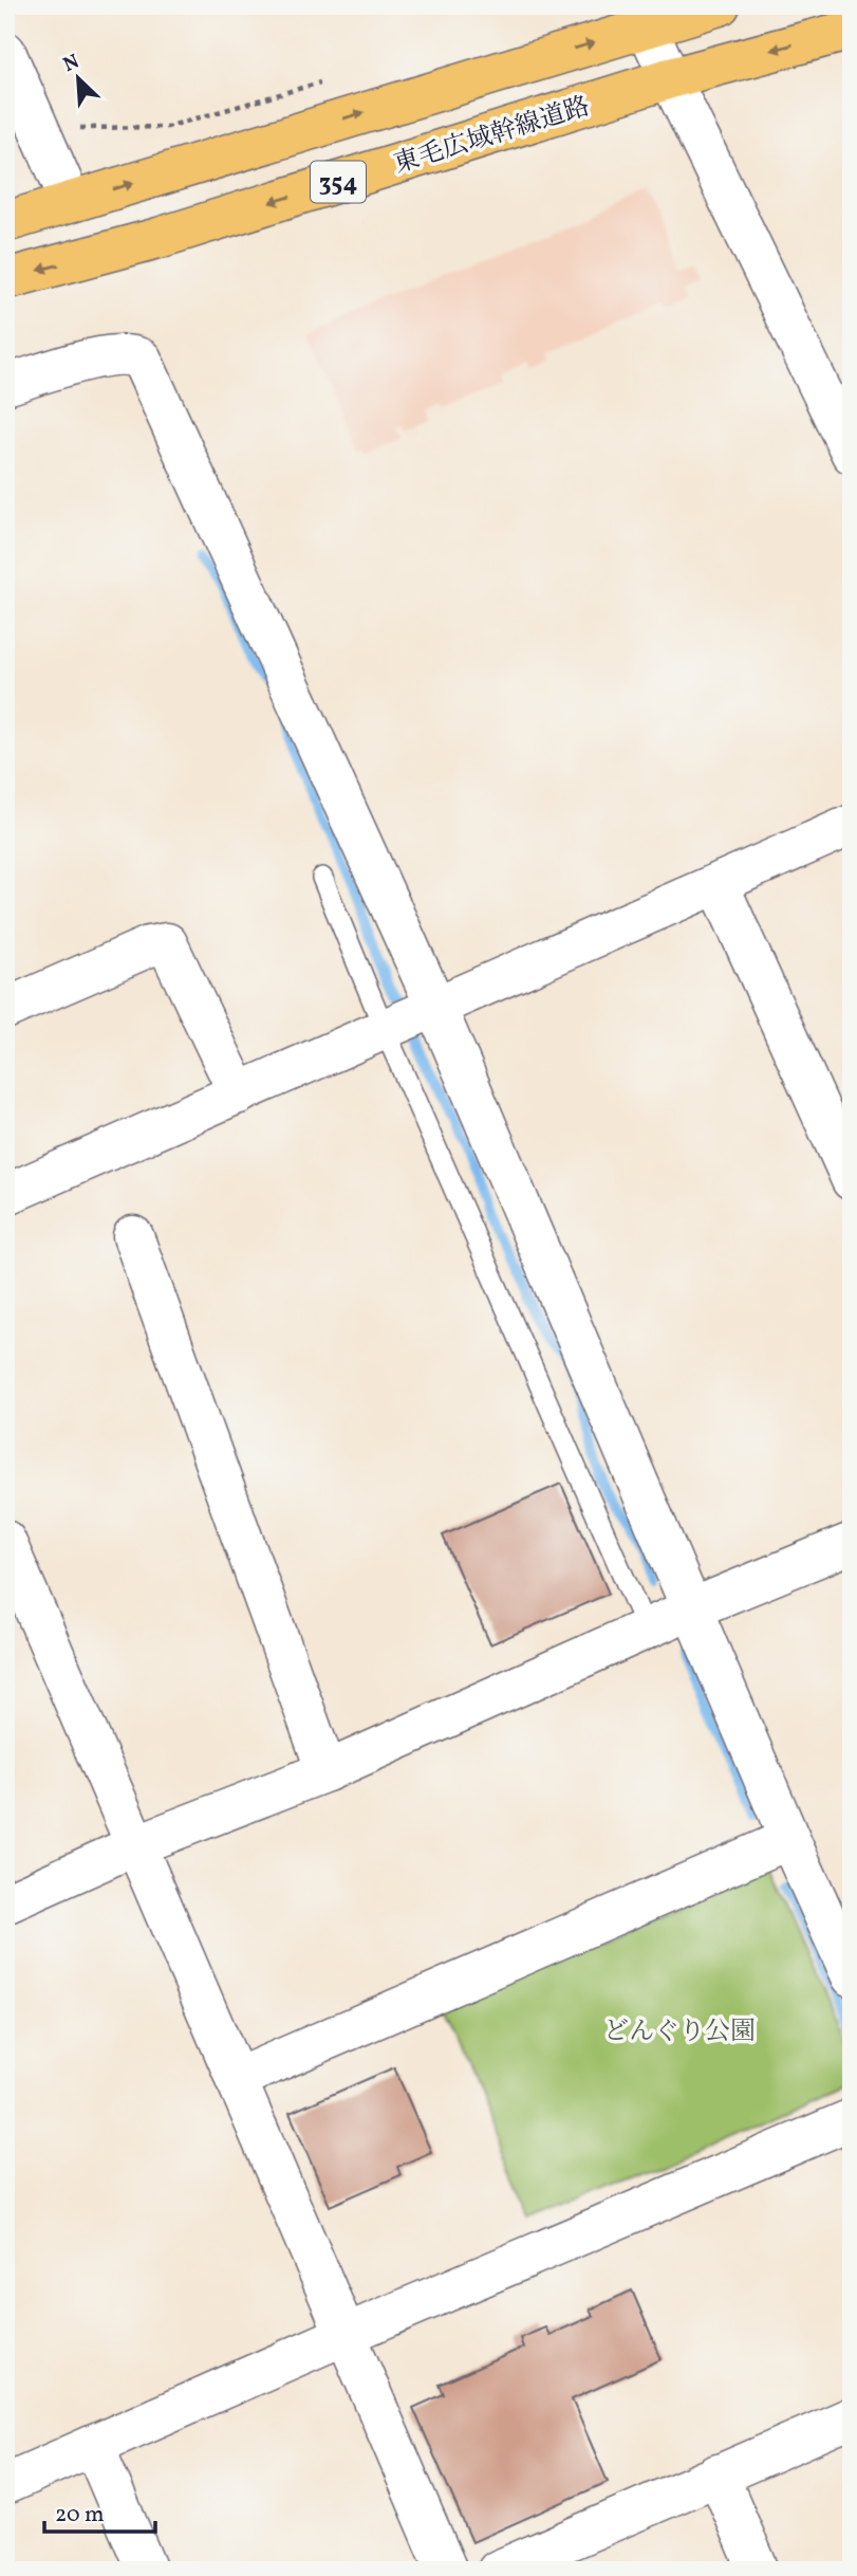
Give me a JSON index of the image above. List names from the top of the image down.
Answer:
{
  "streets": {
    "highway": ["東毛広域幹線道路", "354"]
  },
  "parks": ["どんぐり公園"],
  "scale_bar": "20 m",
  "north": "top left"
}
